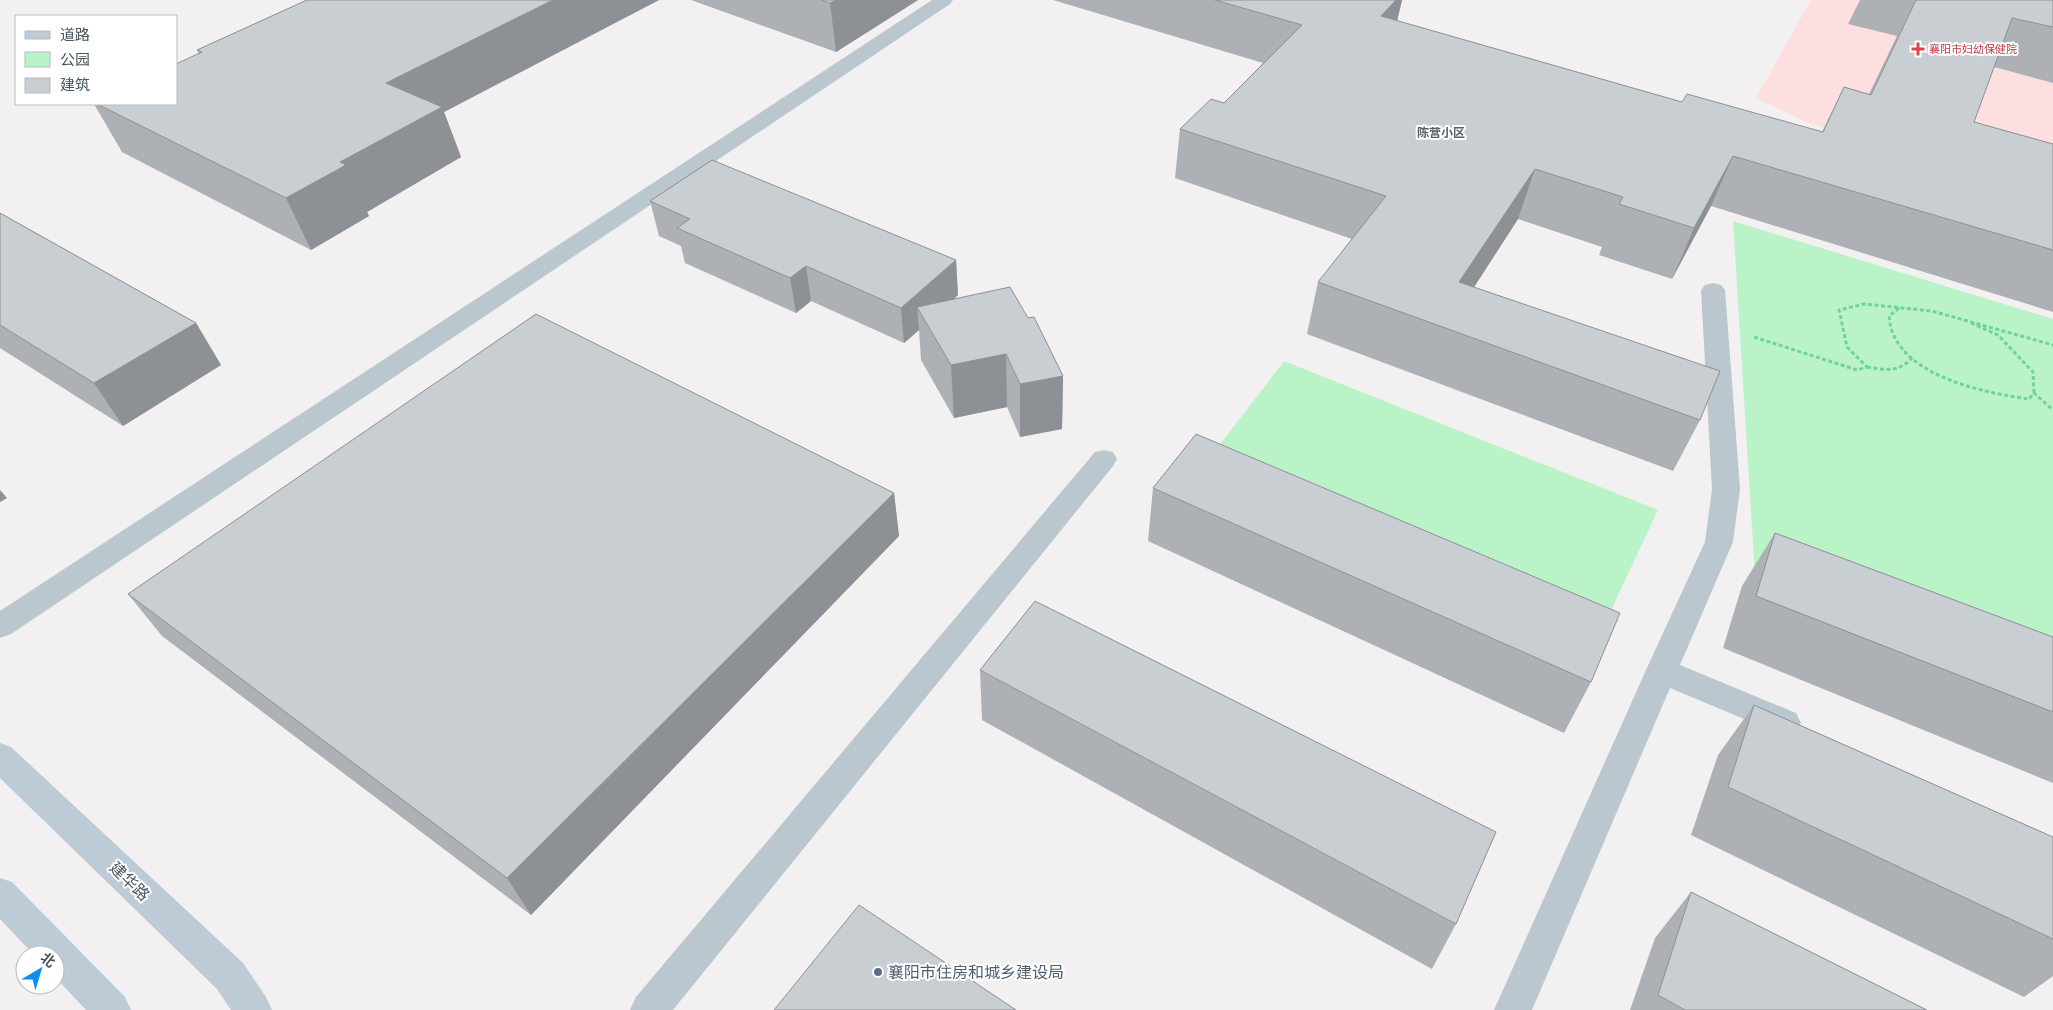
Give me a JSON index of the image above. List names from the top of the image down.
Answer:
{
  "streets": {
    "main road": ["建华路"]
  },
  "districts": ["陈营小区"],
  "places": {
    "health": ["襄阳市妇幼保健院"],
    "other": ["襄阳市住房和城乡建设局"]
  },
  "legend": ["道路", "公园", "建筑"],
  "north": "top right"
}
